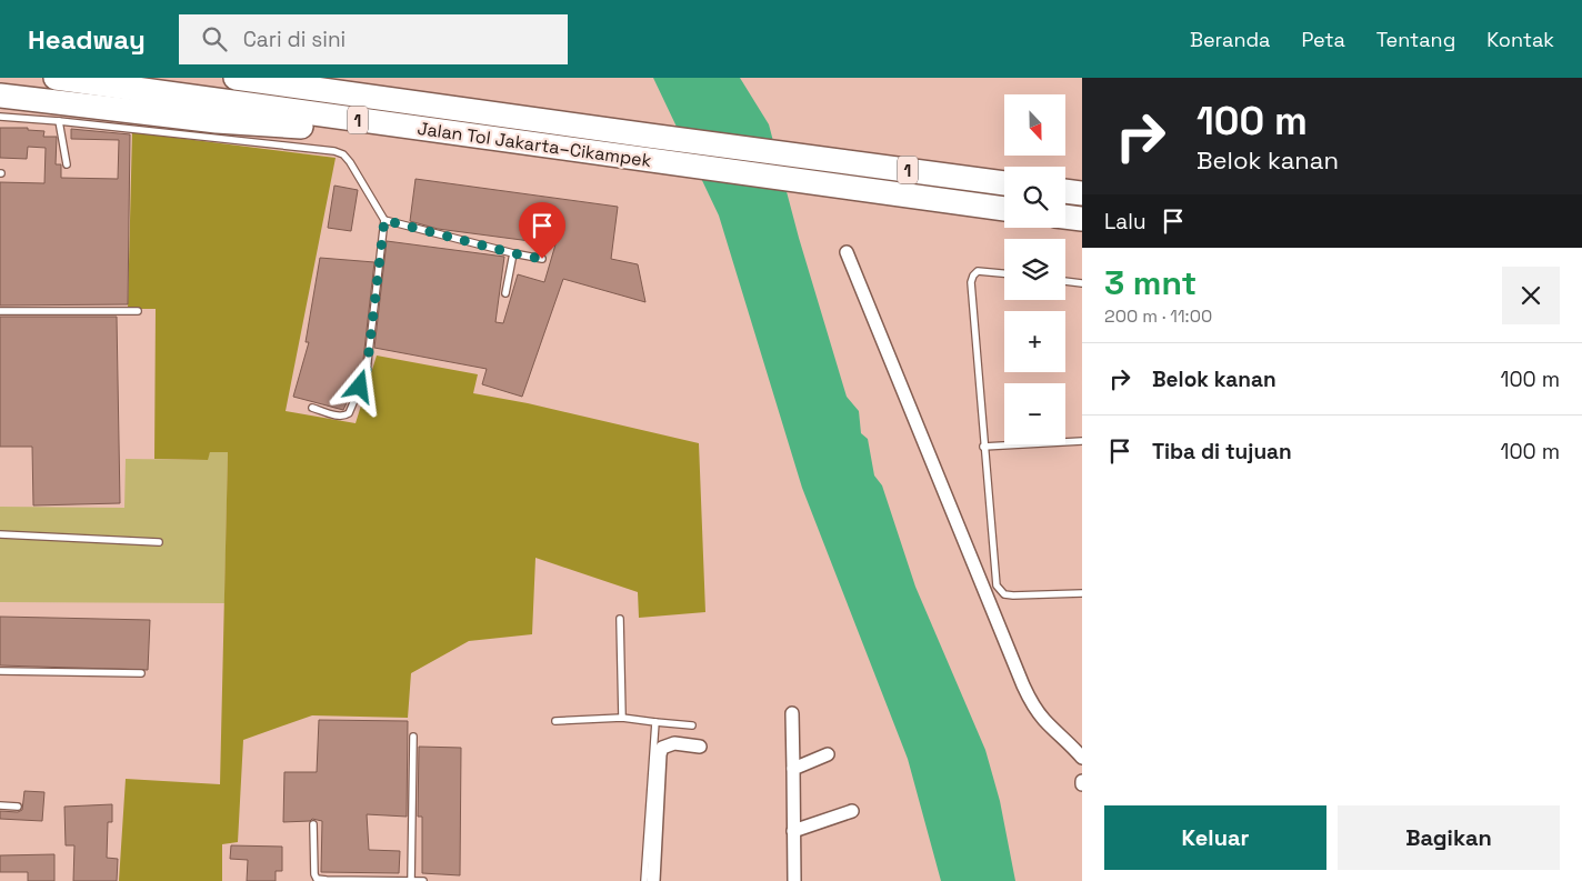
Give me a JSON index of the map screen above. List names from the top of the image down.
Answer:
{
  "streets": {
    "highway": ["1", "Jalan Tol Jakarta–Cikampek"]
  },
  "north": "bottom",
  "page": {
    "header": "Headway",
    "search": "Cari di sini",
    "nav": [
      "Beranda",
      "Peta",
      "Tentang",
      "Kontak"
    ],
    "turn": ["100 m", "Belok kanan"],
    "map_buttons": ["+", "−"],
    "then": "Lalu",
    "heading": ["3 mnt", "200 m · 11:00"],
    "list": [
      {
        "name": "Belok kanan",
        "value": "100 m"
      },
      {
        "name": "Tiba di tujuan",
        "value": "100 m"
      }
    ],
    "buttons": ["Keluar", "Bagikan"]
  }
}
